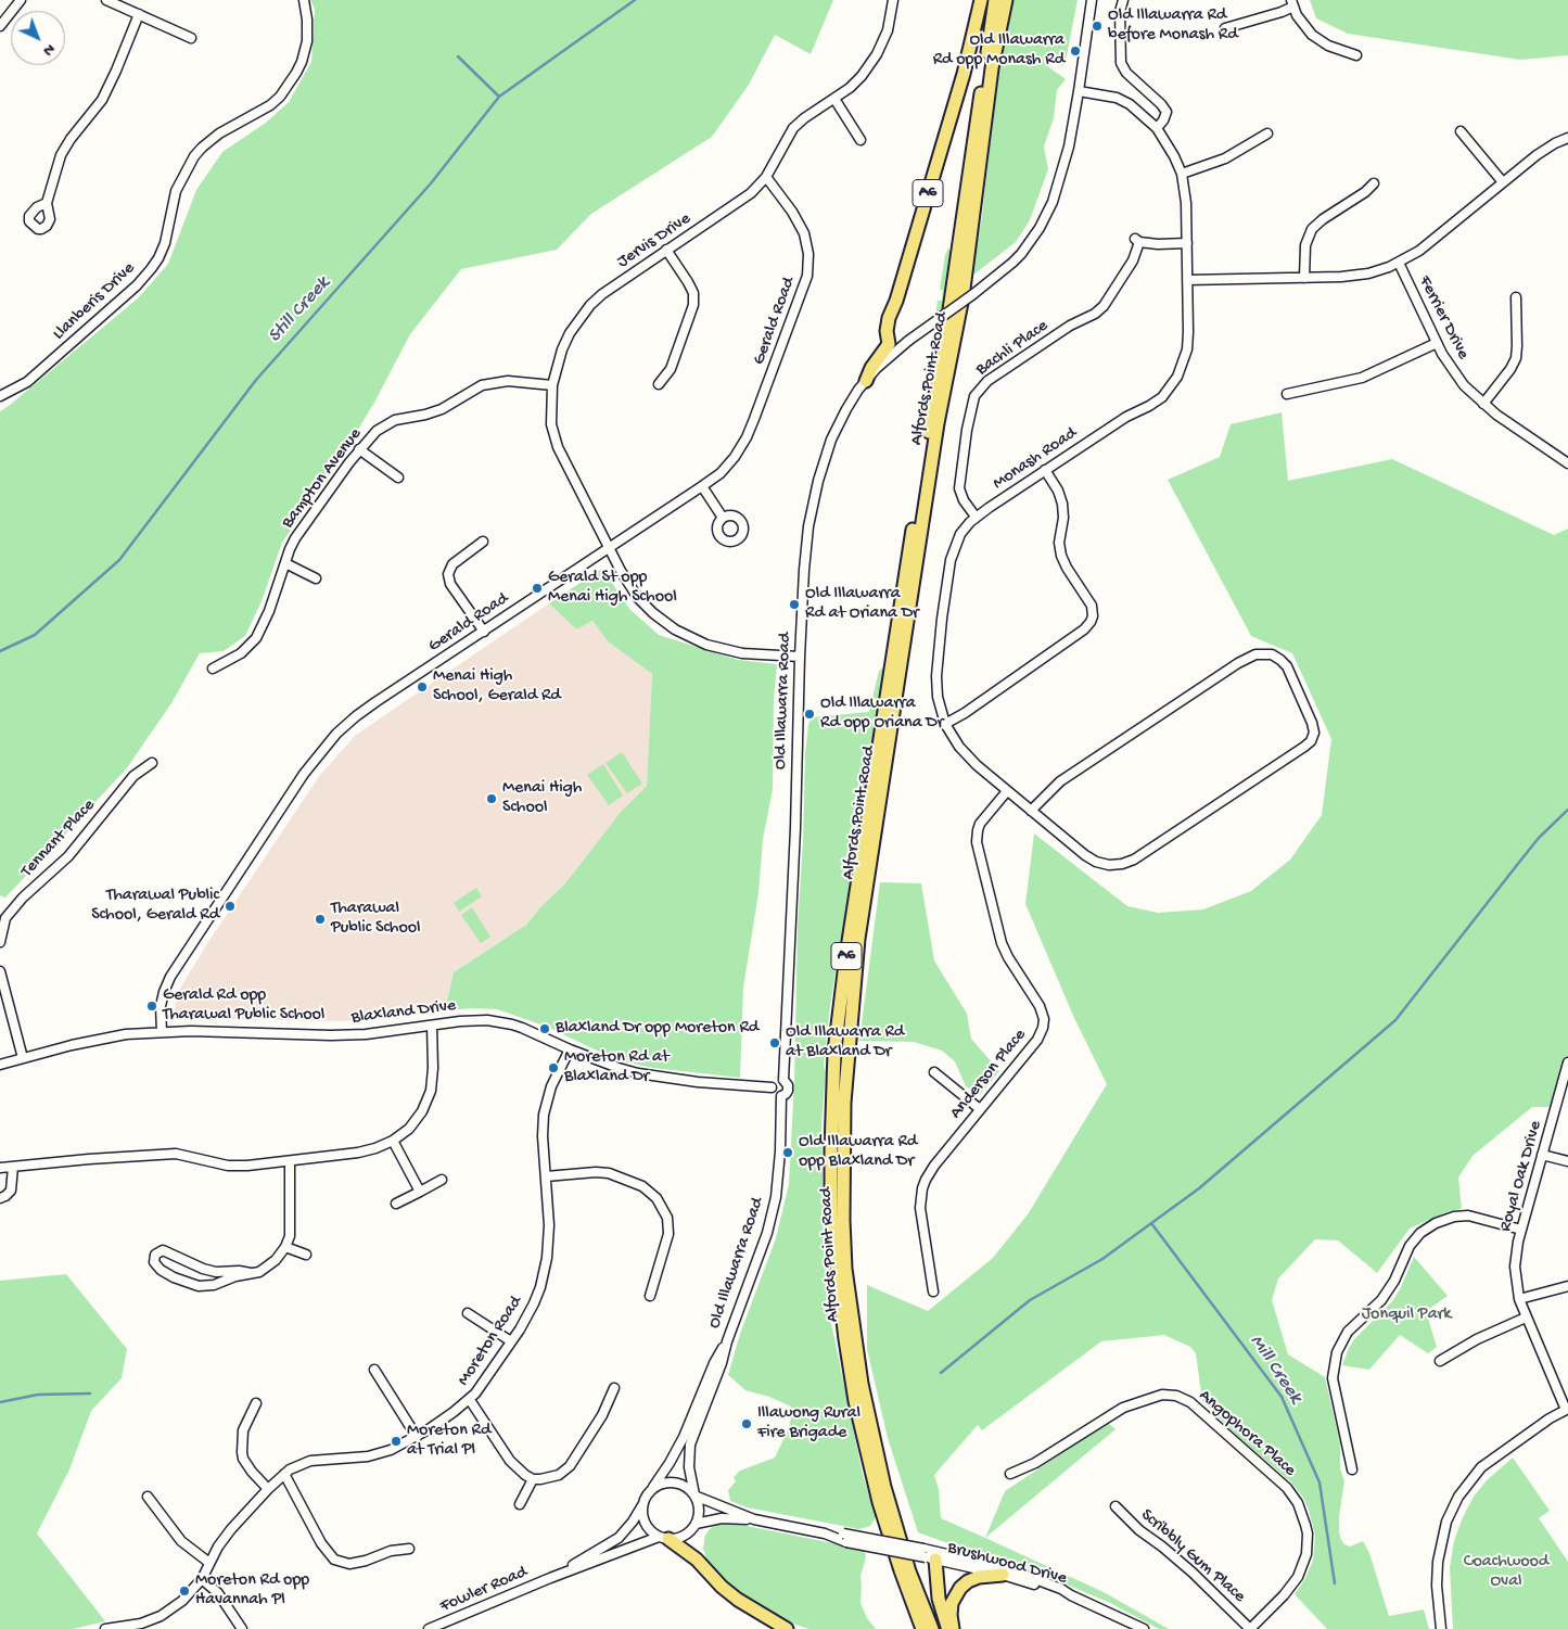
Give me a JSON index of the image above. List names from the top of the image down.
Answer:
{
  "streets": {
    "highway": ["A6", "Alfords Point Road"],
    "street": [
      "Jervis Drive",
      "Llanberis Drive",
      "Ferrier Drive",
      "Gerald Road",
      "Bachli Place",
      "Monash Road",
      "Bampton Avenue",
      "Old Illawarra Road",
      "Tennant Place",
      "Blaxland Drive",
      "Anderson Place",
      "Royal Oak Drive",
      "Moreton Road",
      "Angophora Place",
      "Scribbly Gum Place",
      "Brushwood Drive",
      "Fowler Road"
    ]
  },
  "crossings": [
    ["A6", "Old Illawarra Road"],
    ["Jervis Drive", "Gerald Road"],
    ["Jervis Drive", "Bampton Avenue"],
    ["Jervis Drive", "Old Illawarra Road"],
    ["Ferrier Drive", "Monash Road"],
    ["Gerald Road", "Blaxland Drive"],
    ["Bachli Place", "Monash Road"],
    ["Monash Road", "Old Illawarra Road"],
    ["Monash Road", "Anderson Place"],
    ["Old Illawarra Road", "Blaxland Drive"],
    ["Old Illawarra Road", "Brushwood Drive"],
    ["Old Illawarra Road", "Fowler Road"],
    ["Blaxland Drive", "Moreton Road"],
    ["Angophora Place", "Scribbly Gum Place"],
    ["Brushwood Drive", "Fowler Road"]
  ],
  "water": ["Still Creek", "Mill Creek"],
  "parks": ["Jonquil Park", "Coachwood Oval"],
  "places": [
    "Old Illawarra Rd before Monash Rd",
    "Old Illawarra Rd opp Monash Rd",
    "Gerald St opp Menai High School",
    "Old Illawarra Rd at Oriana Dr",
    "Menai High School, Gerald Rd",
    "Old Illawarra Rd opp Oriana Dr",
    "Menai High School",
    "Tharawal Public School, Gerald Rd",
    "Tharawal Public School",
    "Gerald Rd opp Tharawal Public School",
    "Blaxland Dr opp Moreton Rd",
    "Old Illawarra Rd at Blaxland Dr",
    "Moreton Rd at Blaxland Dr",
    "Old Illawarra Rd opp Blaxland Dr",
    "Illawong Rural Fire Brigade",
    "Moreton Rd at Trial Pl",
    "Moreton Rd opp Havannah Pl"
  ],
  "north": "bottom right"
}
